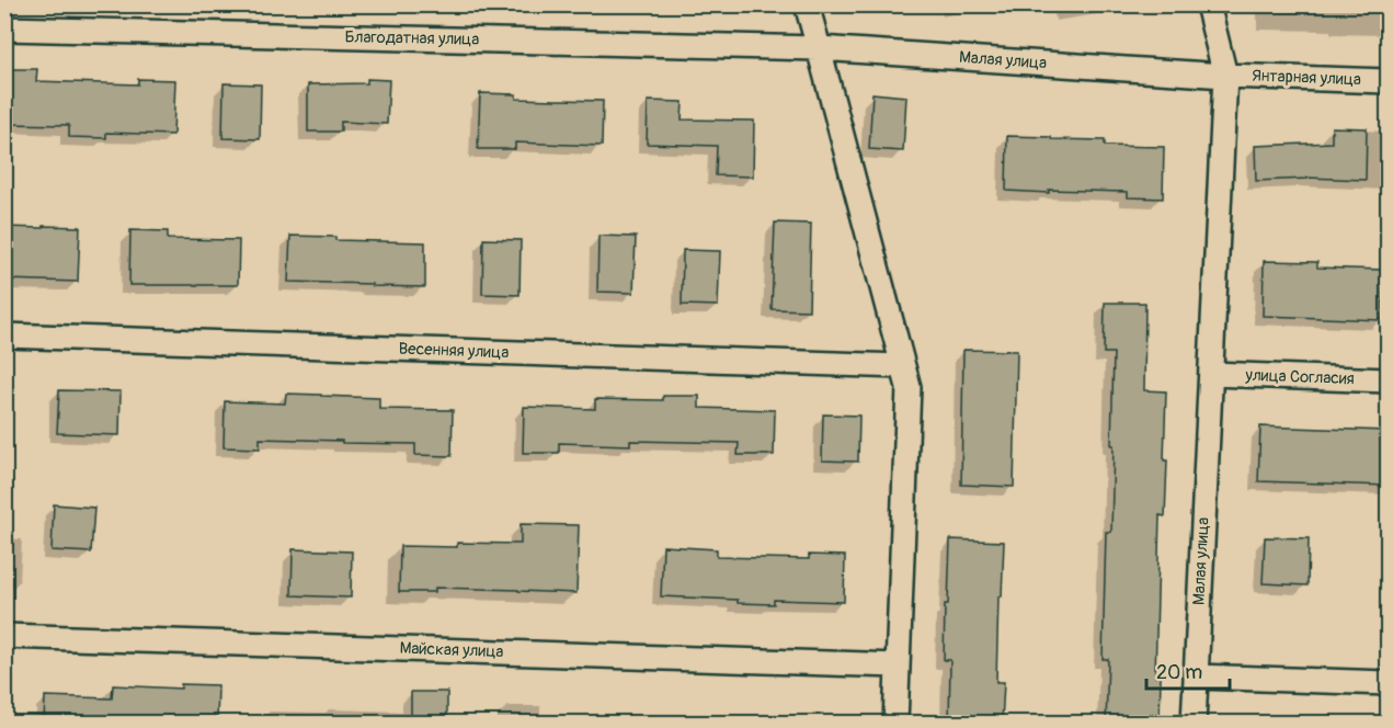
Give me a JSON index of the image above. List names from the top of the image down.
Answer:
{
  "streets": {
    "street": [
      "Благодатная улица",
      "Малая улица",
      "Янтарная улица",
      "Весенняя улица",
      "улица Согласия",
      "Майская улица"
    ]
  },
  "crossings": [
    ["Благодатная улица", "Малая улица"],
    ["Малая улица", "Янтарная улица"],
    ["Малая улица", "улица Согласия"]
  ],
  "scale_bar": "20 m"
}
